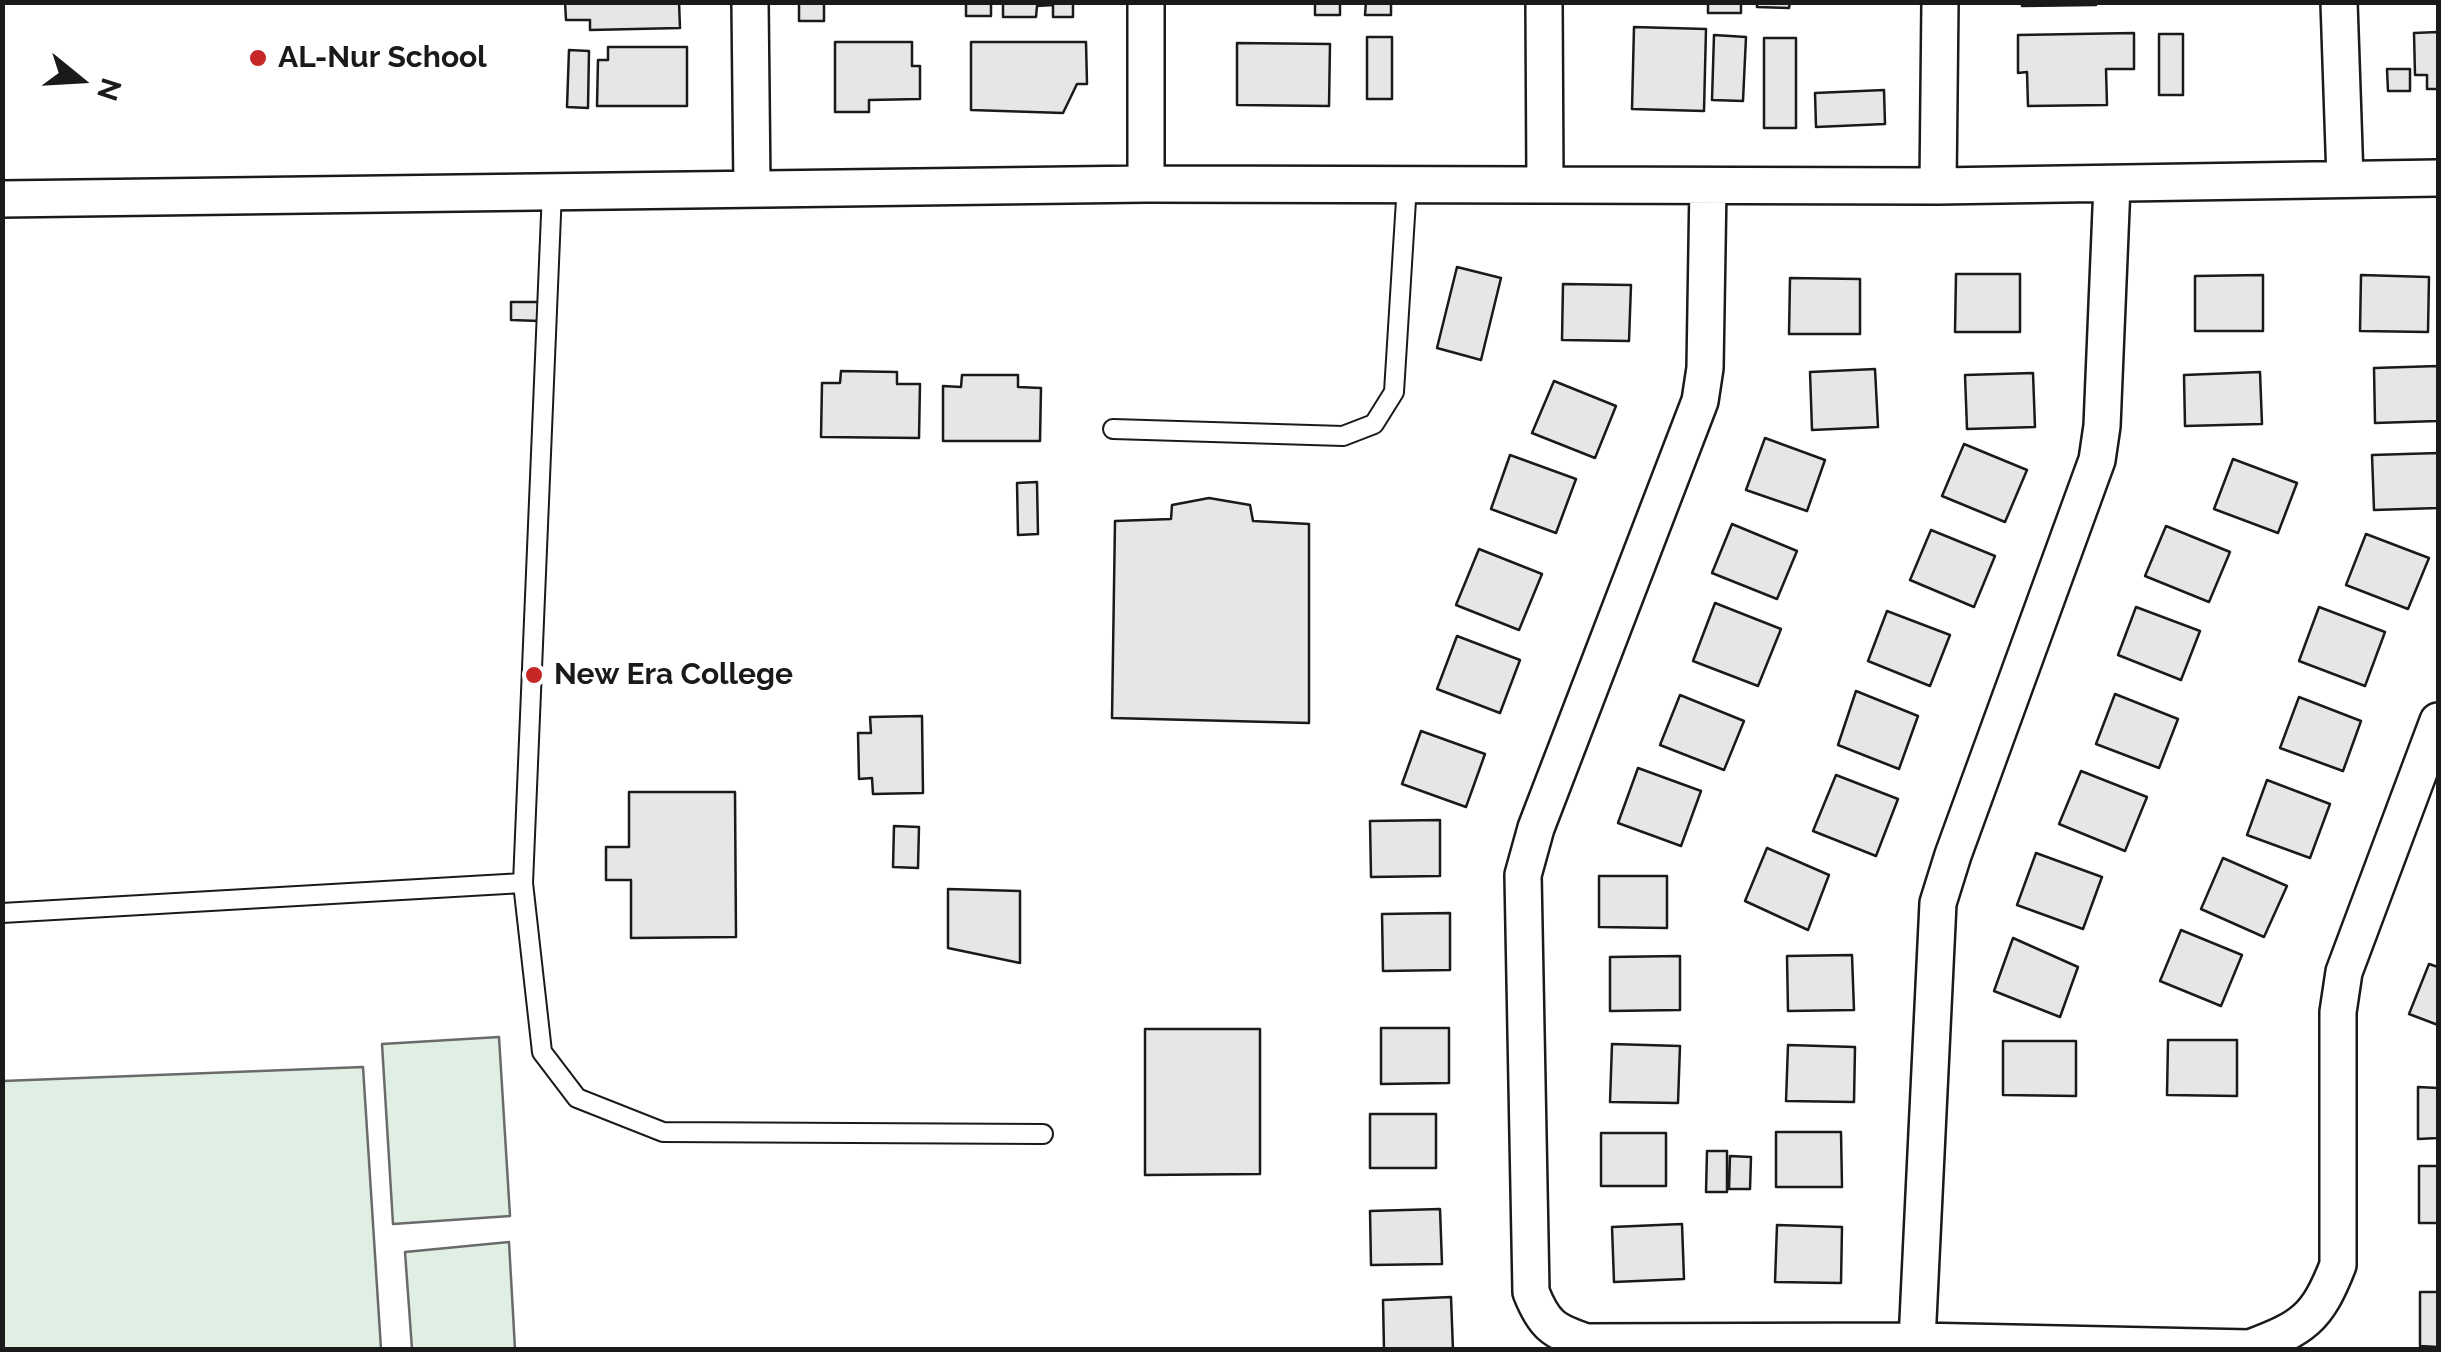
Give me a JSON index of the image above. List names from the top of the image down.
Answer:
{
  "places": ["AL-Nur School", "New Era College"],
  "north": "right"
}
